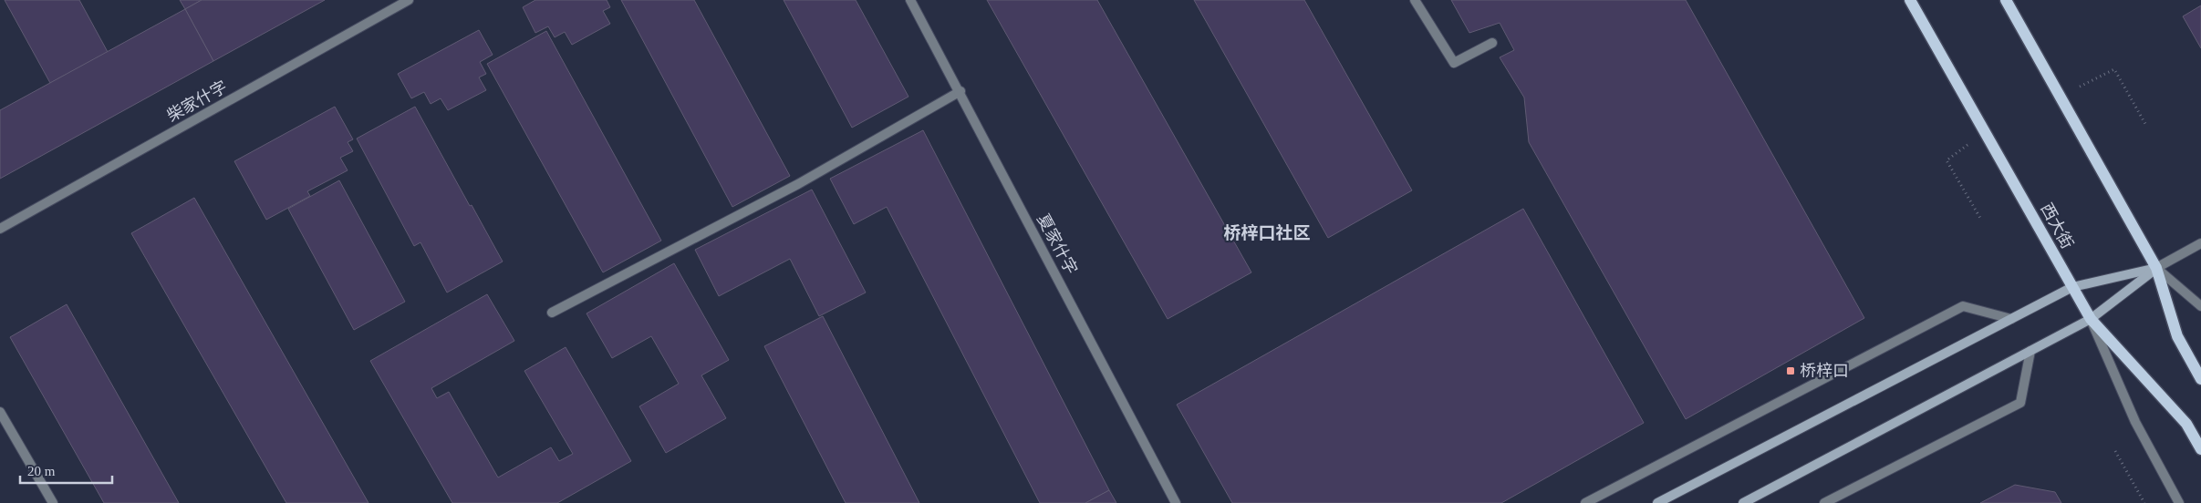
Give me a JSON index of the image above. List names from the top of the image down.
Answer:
{
  "streets": {
    "main road": ["西大街"],
    "street": ["柴家什字", "夏家什字"]
  },
  "districts": ["桥梓口社区"],
  "places": {
    "transit": ["桥梓口"]
  },
  "scale_bar": "20 m"
}
